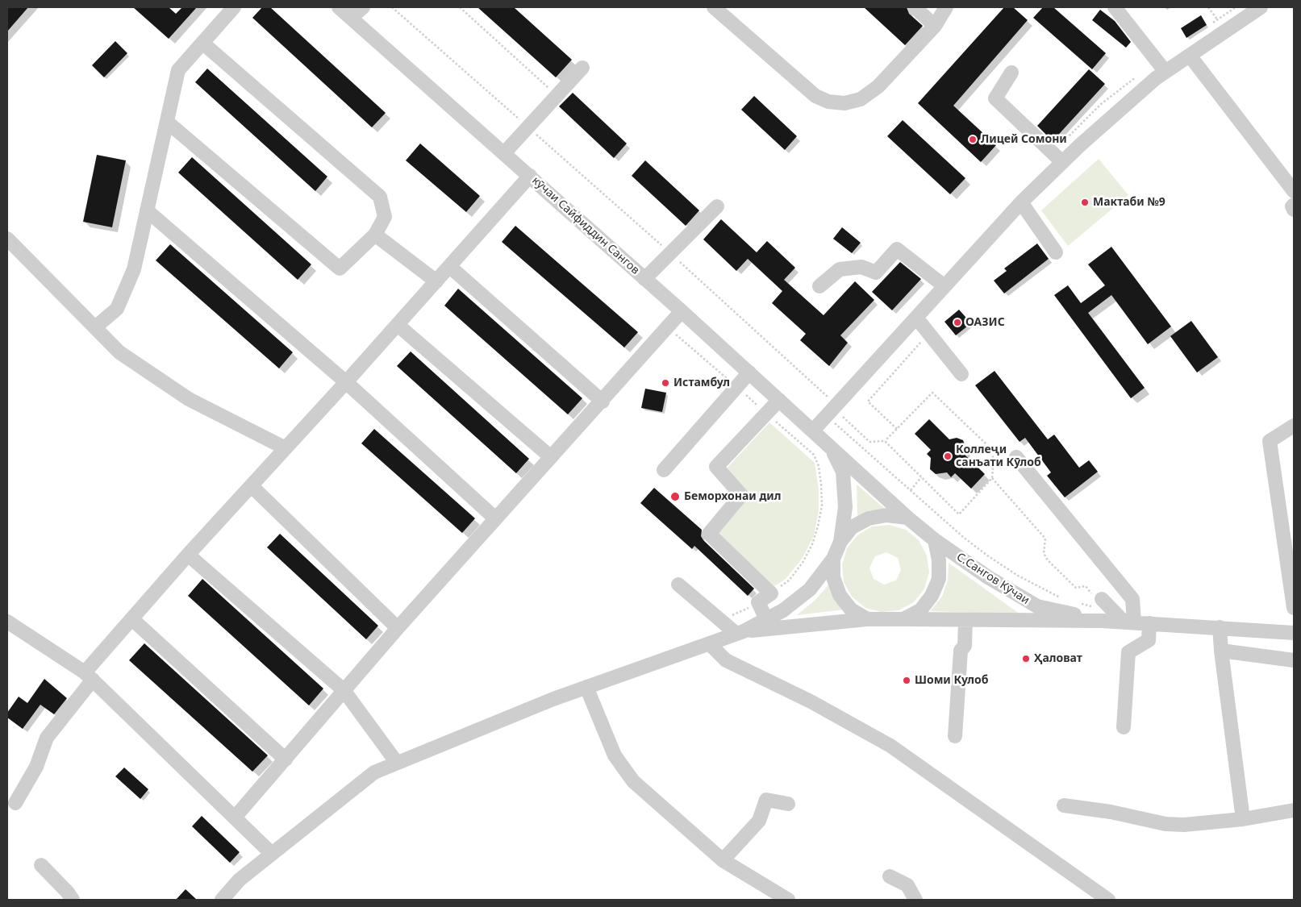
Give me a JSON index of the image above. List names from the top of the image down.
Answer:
{
  "streets": {
    "street": ["кӯчаи Сайфиддин Сангов", "С.Сангов Кӯчаи"]
  },
  "places": [
    "Лицей Сомони",
    "Мактаби №9",
    "ОАЗИС",
    "Истамбул",
    "Коллеҷи санъати Кӯлоб",
    "Беморхонаи дил",
    "Ҳаловат",
    "Шоми Кулоб"
  ]
}
